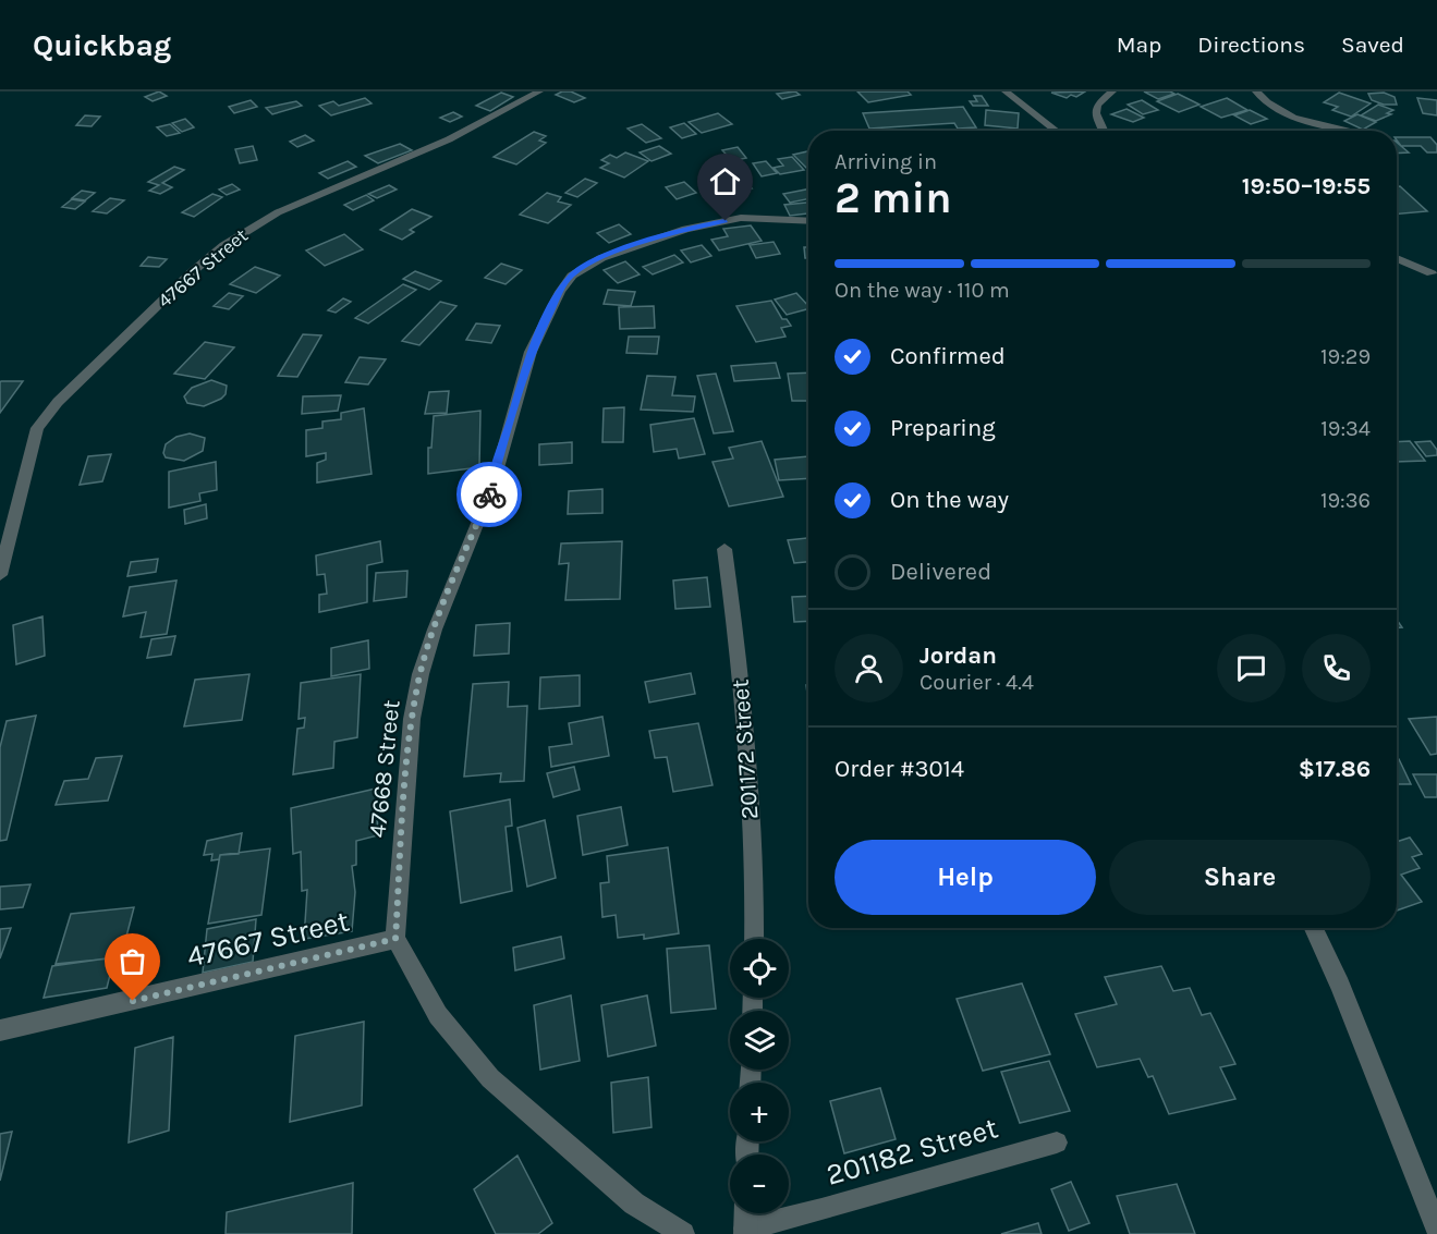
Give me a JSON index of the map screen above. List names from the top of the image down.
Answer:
{
  "streets": {
    "street": [
      "47667 Street",
      "201172 Street",
      "47668 Street",
      "201182 Street"
    ]
  },
  "crossings": [
    ["47667 Street", "47668 Street"]
  ],
  "page": {
    "header": "Quickbag",
    "nav": ["Map", "Directions", "Saved"],
    "heading": ["2 min", "Arriving in", "19:50–19:55"],
    "panel": [
      "Jordan",
      "Courier · 4.4",
      "Order #3014",
      "$17.86"
    ],
    "bar": "On the way · 110 m",
    "list": [
      ["Confirmed", "19:29"],
      ["Preparing", "19:34"],
      ["On the way", "19:36"],
      "Delivered"
    ],
    "buttons": ["Help", "Share"],
    "map_buttons": ["+", "−"]
  }
}
